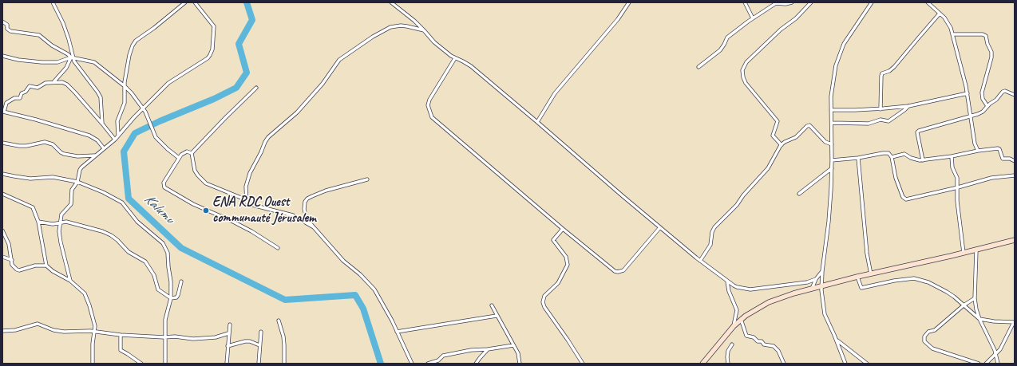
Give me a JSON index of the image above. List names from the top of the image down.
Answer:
{
  "water": ["Kalumu"],
  "places": ["ENA RDC Ouest communauté Jérusalem"]
}
